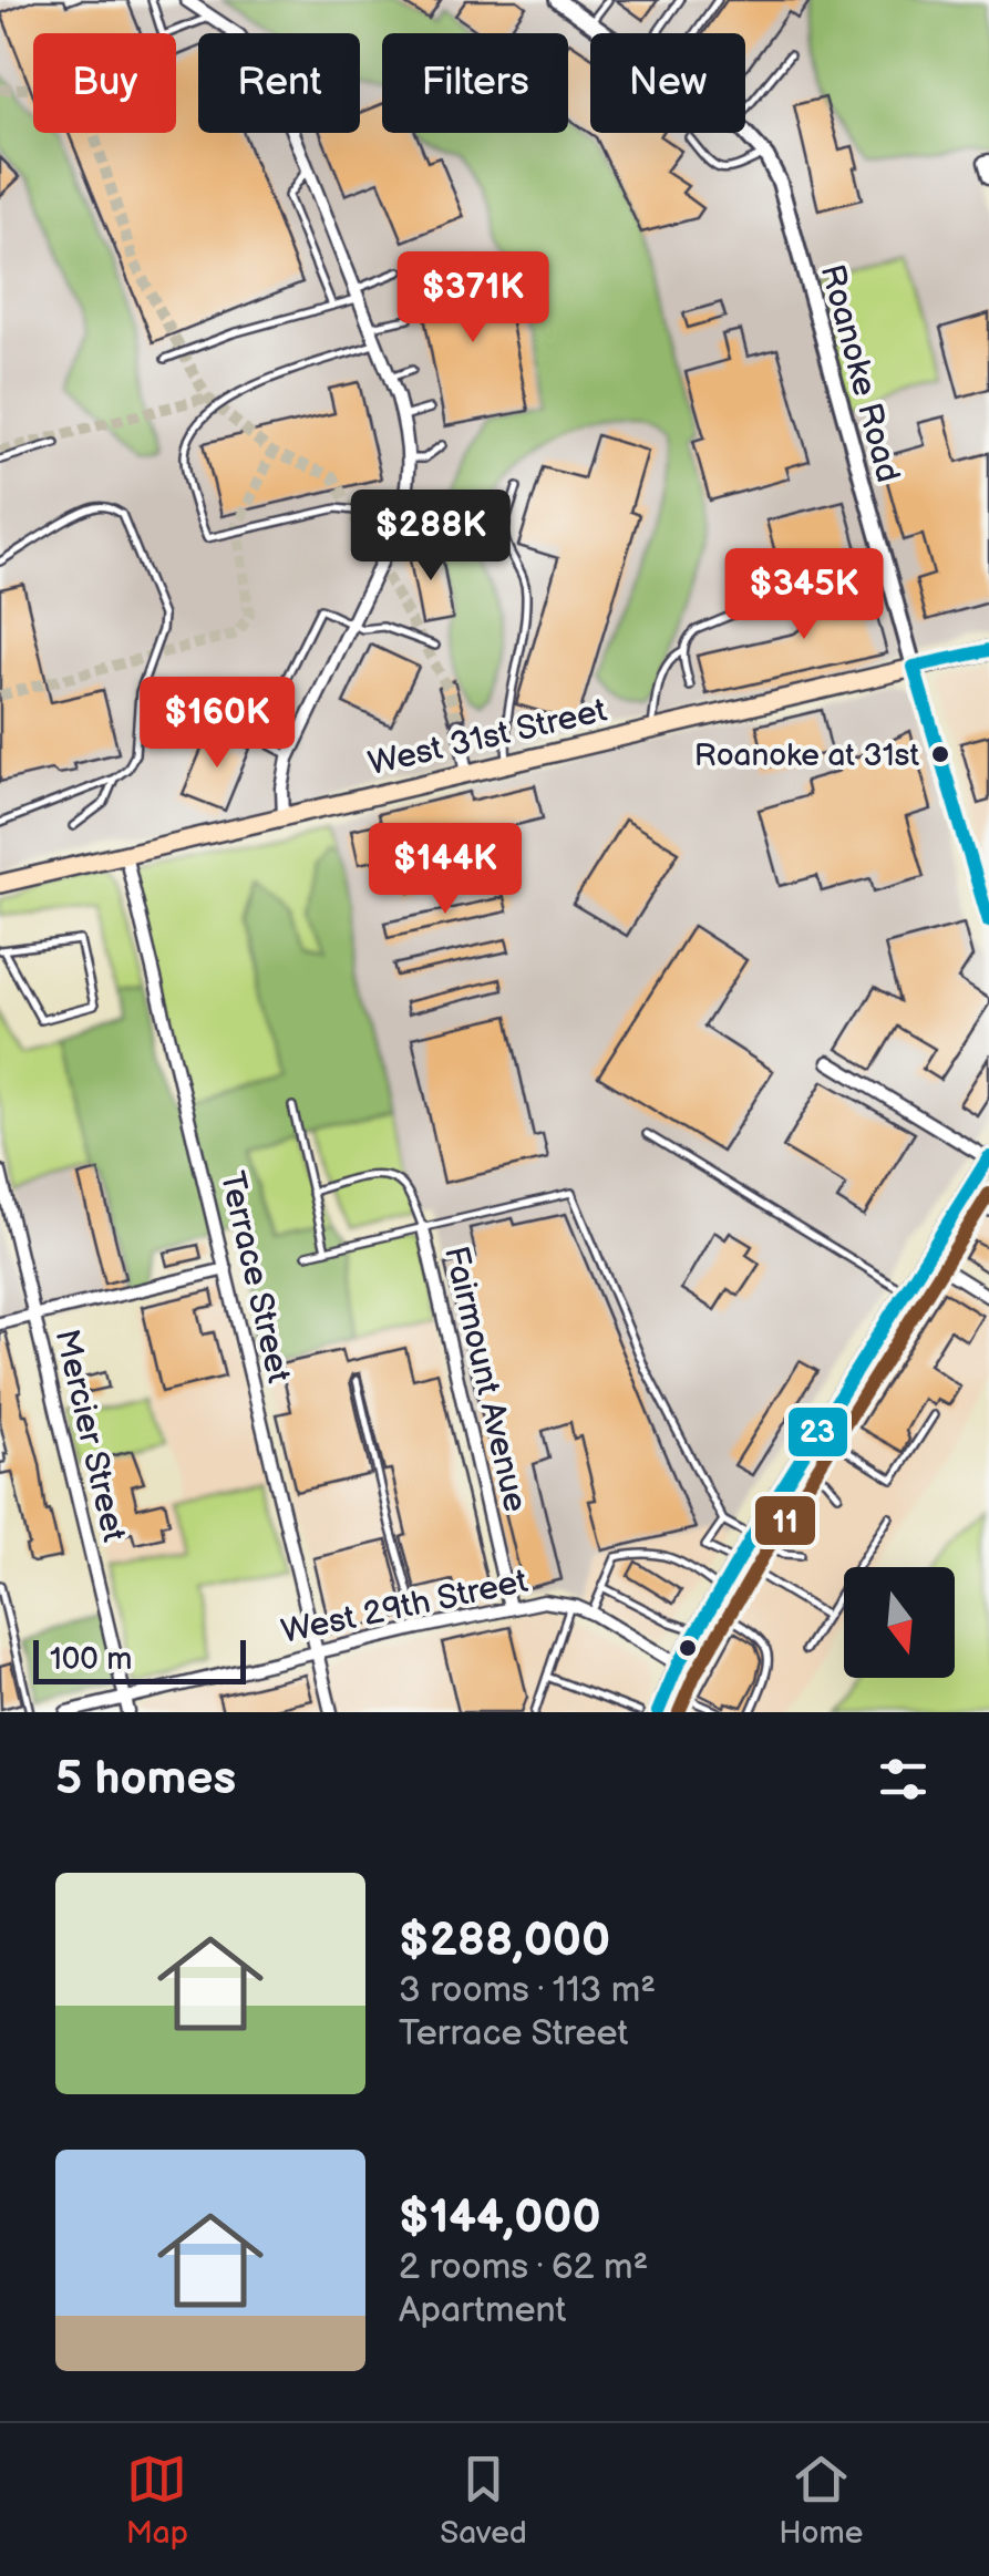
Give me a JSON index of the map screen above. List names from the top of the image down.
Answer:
{
  "streets": {
    "main road": ["West 31st Street"],
    "street": [
      "Roanoke Road",
      "Terrace Street",
      "Fairmount Avenue",
      "Mercier Street",
      "West 29th Street"
    ]
  },
  "crossings": [
    ["Roanoke Road", "West 31st Street"],
    ["West 31st Street", "Terrace Street"],
    ["Terrace Street", "West 29th Street"],
    ["Fairmount Avenue", "West 29th Street"],
    ["Mercier Street", "West 29th Street"]
  ],
  "places": ["Roanoke at 31st"],
  "lines": ["transit line 23", "transit line 11"],
  "scale_bar": "100 m",
  "north": "bottom",
  "page": {
    "chip": [
      "Buy",
      "Rent",
      "Filters",
      "New"
    ],
    "price": [
      "$371K",
      "$288K",
      "$345K",
      "$160K",
      "$144K"
    ],
    "scale": "100 m",
    "heading": "5 homes",
    "list": [
      {
        "name": "$288,000",
        "note": "3 rooms · 113 m² · Terrace Street"
      },
      {
        "name": "$144,000",
        "note": "2 rooms · 62 m² · Apartment"
      }
    ],
    "tabs": ["Map", "Saved", "Home"]
  }
}
